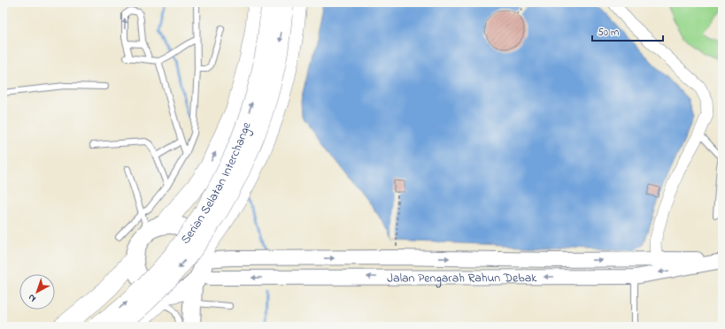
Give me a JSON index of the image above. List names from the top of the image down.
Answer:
{
  "streets": {
    "highway": ["Serian Selatan Interchange"],
    "street": ["Jalan Pengarah Rahun Debak"]
  },
  "scale_bar": "50 m",
  "north": "bottom left"
}
